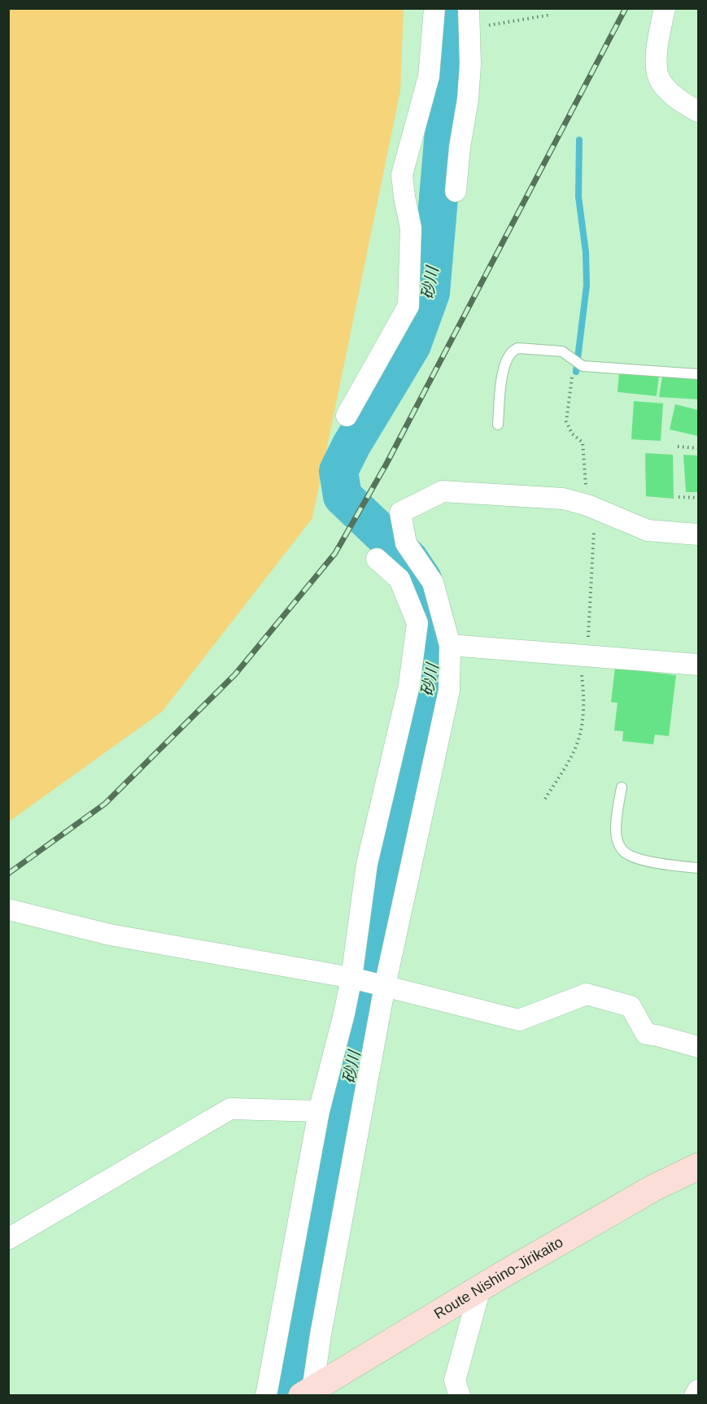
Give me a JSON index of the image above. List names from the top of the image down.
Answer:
{
  "streets": {
    "main road": ["Route Nishino-Jirikaito"]
  },
  "water": ["砂川"]
}
